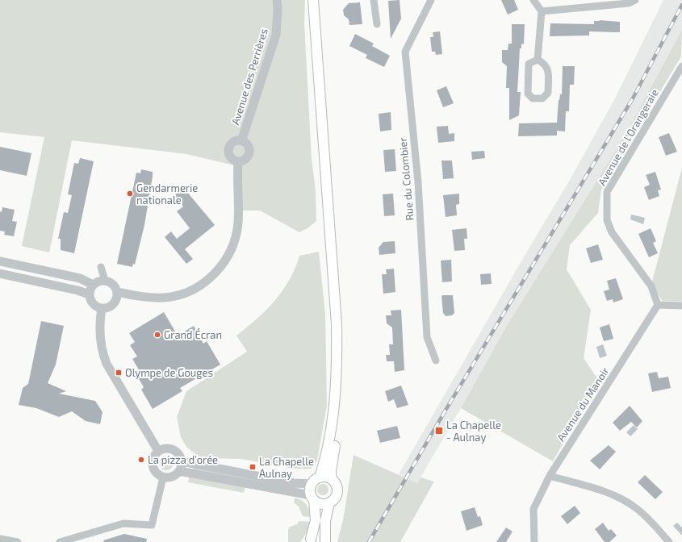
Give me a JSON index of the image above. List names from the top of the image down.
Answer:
{
  "streets": {
    "street": [
      "Avenue des Perrières",
      "Avenue de l'Orangeraie",
      "Rue du Colombier",
      "Avenue du Manoir"
    ]
  },
  "crossings": [
    ["Avenue de l'Orangeraie", "Avenue du Manoir"]
  ],
  "places": {
    "other": ["Gendarmerie nationale", "Grand Écran", "La pizza d'orée"],
    "transit": ["Olympe de Gouges", "La Chapelle - Aulnay", "La Chapelle Aulnay"]
  }
}
